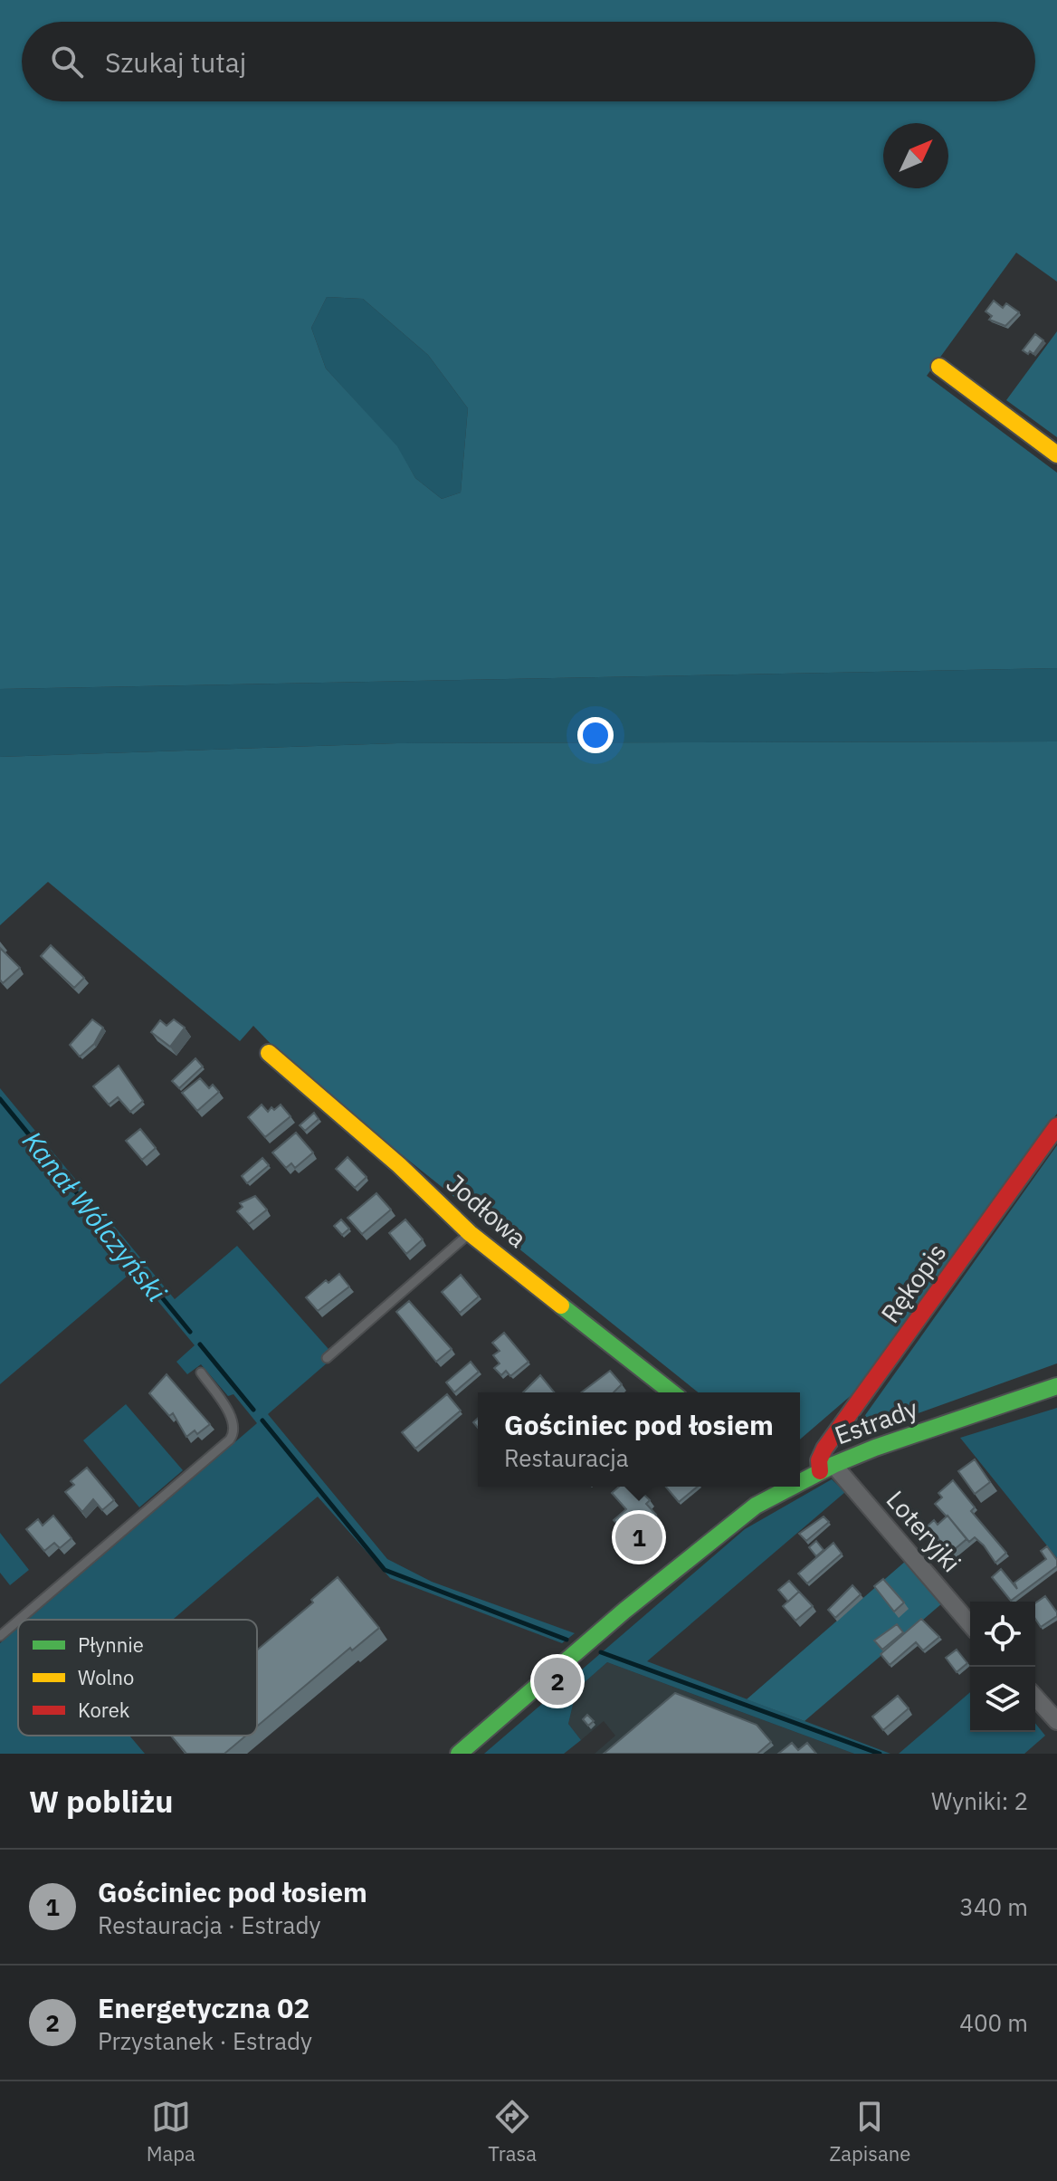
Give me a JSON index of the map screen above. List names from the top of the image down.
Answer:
{
  "streets": {
    "street": [
      "Jodłowa",
      "Rękopis",
      "Estrady",
      "Loteryjki"
    ]
  },
  "crossings": [
    ["Rękopis", "Estrady"],
    ["Rękopis", "Loteryjki"],
    ["Estrady", "Loteryjki"]
  ],
  "water": ["Kanał Wólczyński"],
  "legend": ["Płynnie", "Wolno", "Korek"],
  "north": "top right",
  "page": {
    "search": "Szukaj tutaj",
    "popup": ["Gościniec pod łosiem", "Restauracja"],
    "pins": ["1", "2"],
    "heading": ["W pobliżu", "Wyniki: 2"],
    "list": [
      {
        "mark": "1",
        "name": "Gościniec pod łosiem",
        "note": "Restauracja · Estrady",
        "value": "340 m"
      },
      {
        "mark": "2",
        "name": "Energetyczna 02",
        "note": "Przystanek · Estrady",
        "value": "400 m"
      }
    ],
    "nav": ["Mapa", "Trasa", "Zapisane"]
  }
}
